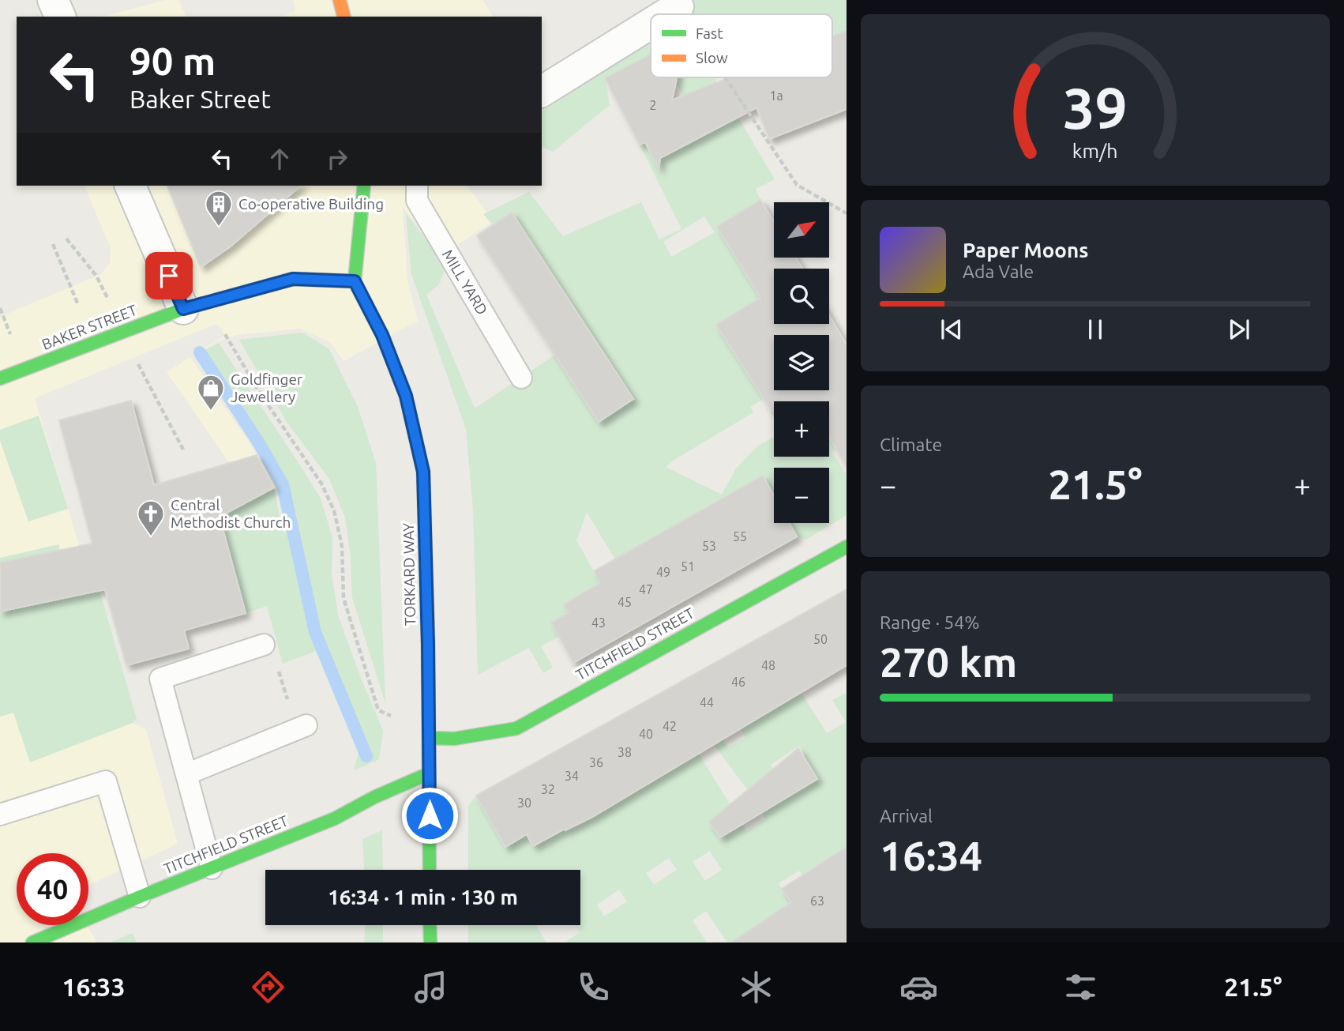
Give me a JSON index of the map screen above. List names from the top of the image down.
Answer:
{
  "streets": {
    "street": ["BAKER STREET", "TORKARD WAY", "TITCHFIELD STREET"],
    "lane": ["MILL YARD"]
  },
  "crossings": [
    ["BAKER STREET", "TORKARD WAY"],
    ["TORKARD WAY", "TITCHFIELD STREET"]
  ],
  "places": {
    "building": ["Co-operative Building"],
    "shop": ["Goldfinger Jewellery"],
    "church": ["Central Methodist Church"]
  },
  "house_numbers": [
    "1a",
    "2",
    "55",
    "53",
    "51",
    "49",
    "47",
    "45",
    "43",
    "50",
    "48",
    "46",
    "44",
    "42",
    "40",
    "38",
    "36",
    "34",
    "32",
    "30",
    "63"
  ],
  "legend": ["Fast", "Slow"],
  "north": "top right",
  "page": {
    "turn": ["90 m", "Baker Street"],
    "map_buttons": ["+", "−"],
    "song": ["Paper Moons", "Ada Vale"],
    "tile": [
      "Climate",
      ["Range · 54%", "270 km"],
      ["Arrival", "16:34"]
    ],
    "heat": ["−", "21.5°", "+"],
    "limit": "40",
    "trip": "16:34 · 1 min · 130 m",
    "tabs": ["16:33", "21.5°"],
    "gauge": ["39", "km/h"]
  }
}
